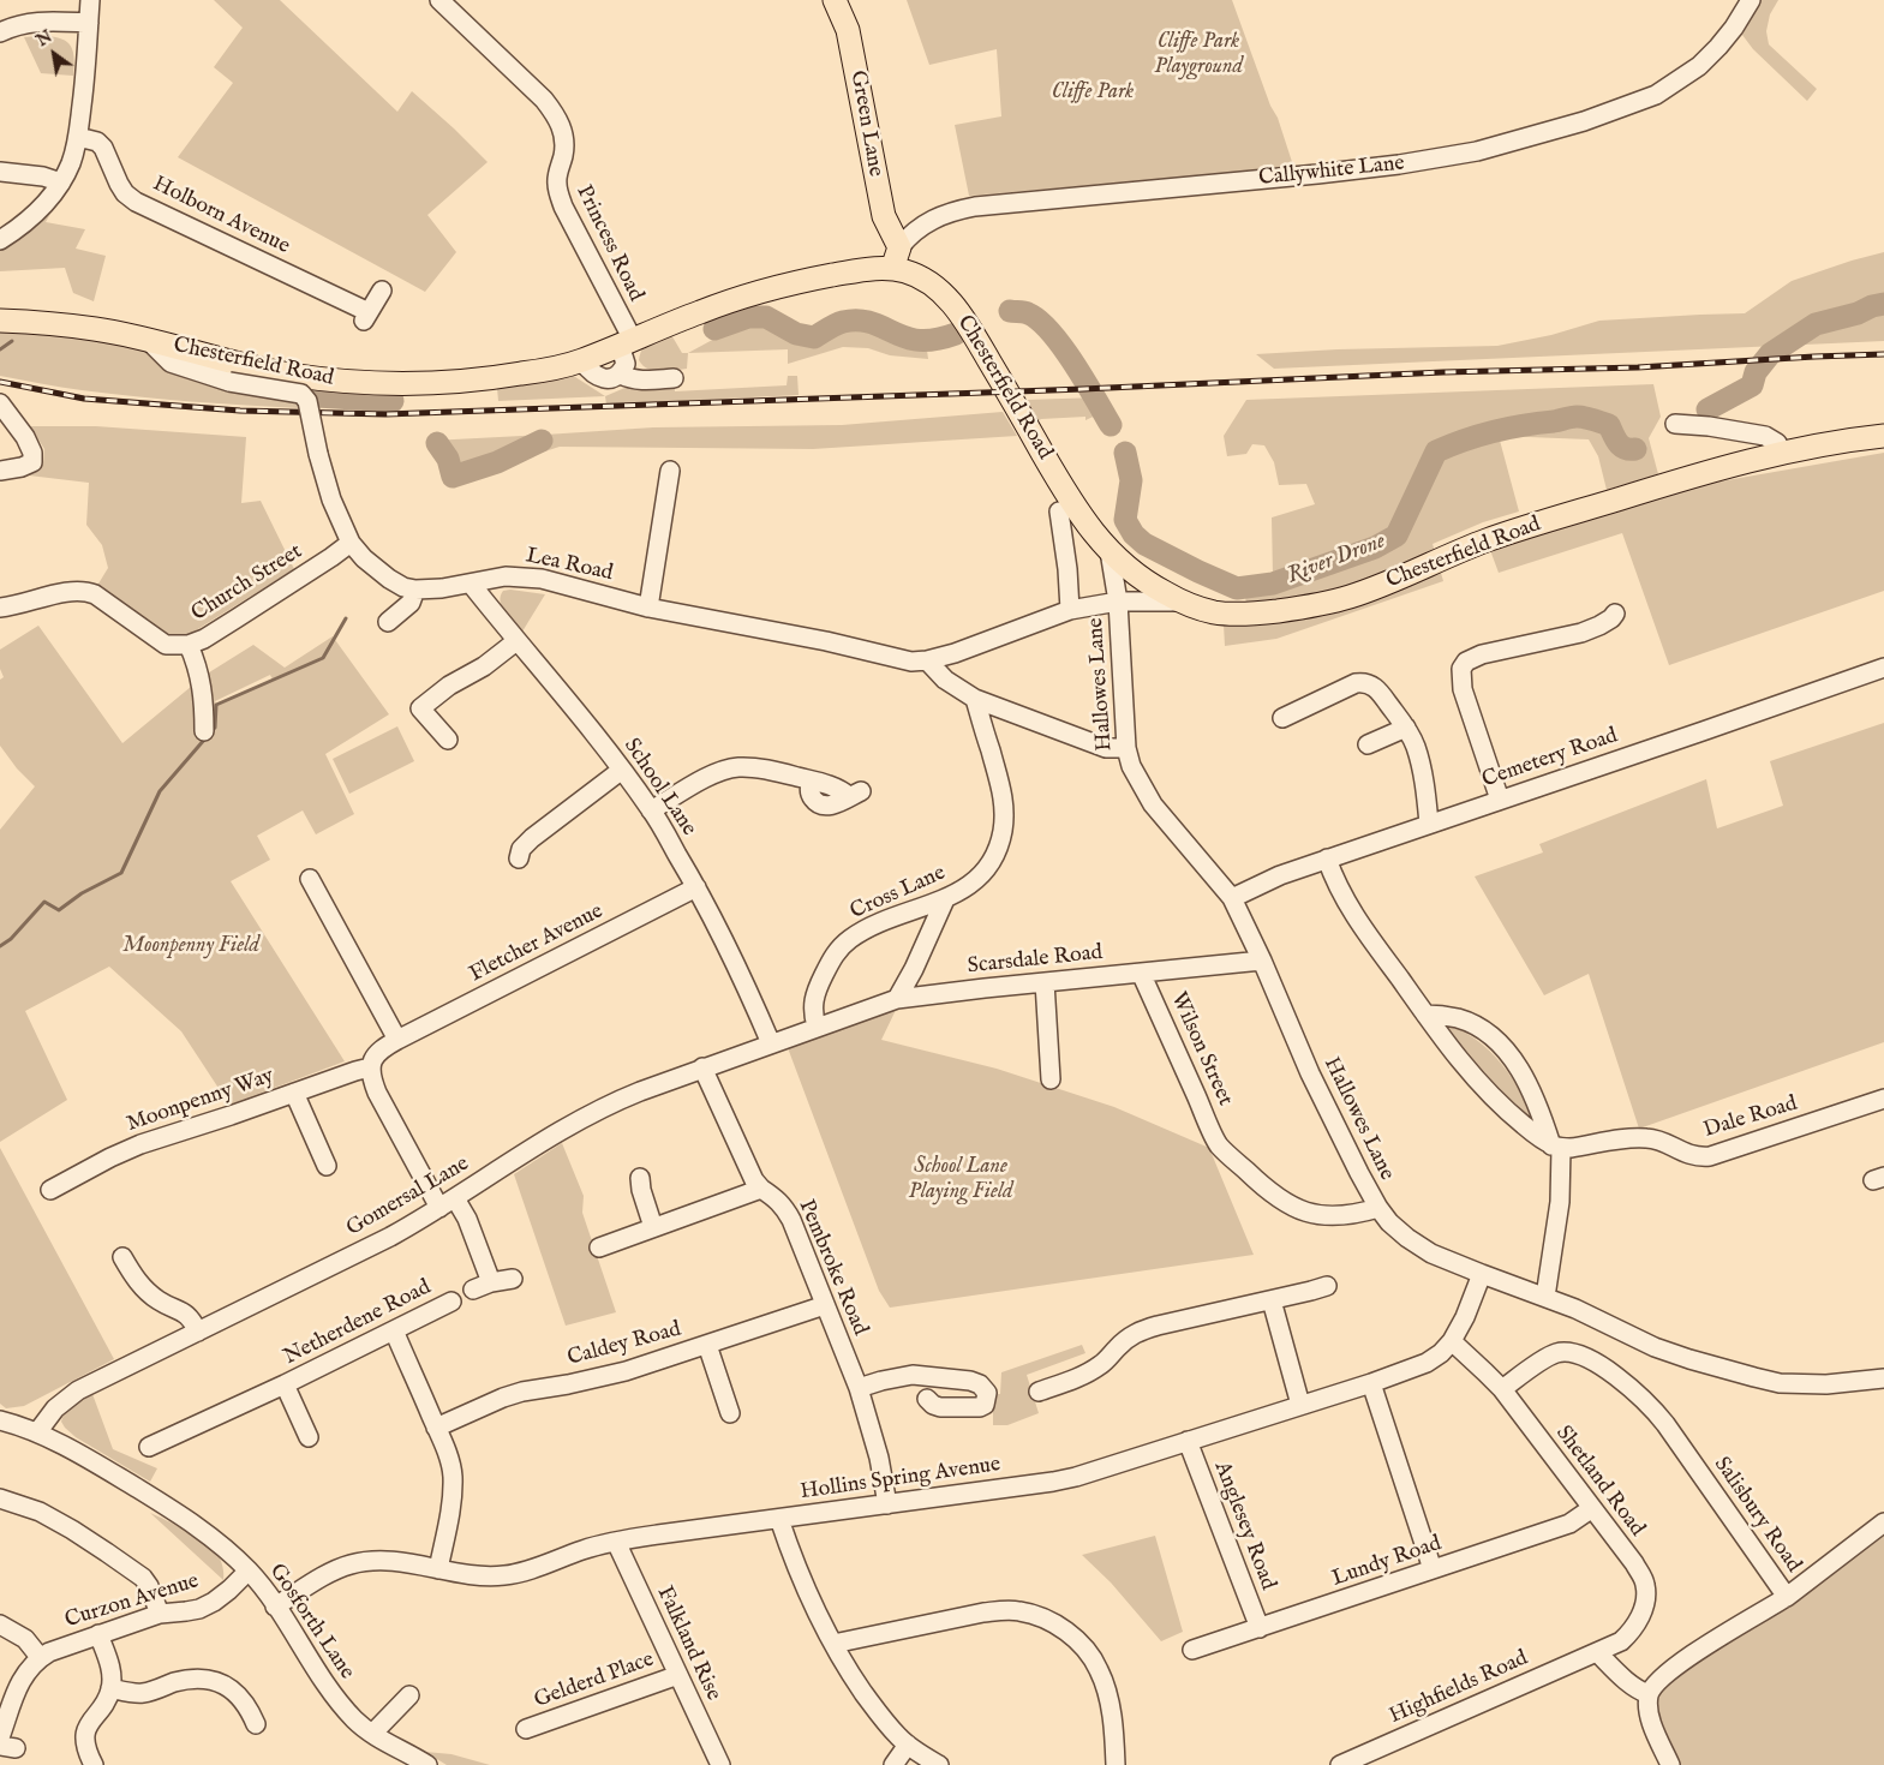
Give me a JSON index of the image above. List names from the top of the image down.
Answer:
{
  "streets": {
    "main road": ["Green Lane", "Callywhite Lane", "Chesterfield Road"],
    "street": [
      "Holborn Avenue",
      "Princess Road",
      "Lea Road",
      "Church Street",
      "Hallowes Lane",
      "Cemetery Road",
      "School Lane",
      "Cross Lane",
      "Fletcher Avenue",
      "Scarsdale Road",
      "Wilson Street",
      "Moonpenny Way",
      "Dale Road",
      "Gomersal Lane",
      "Pembroke Road",
      "Netherdene Road",
      "Caldey Road",
      "Hollins Spring Avenue",
      "Shetland Road",
      "Salisbury Road",
      "Anglesey Road",
      "Lundy Road",
      "Curzon Avenue",
      "Gosforth Lane",
      "Falkland Rise",
      "Gelderd Place",
      "Highfields Road"
    ]
  },
  "crossings": [
    ["Green Lane", "Callywhite Lane"],
    ["Callywhite Lane", "Chesterfield Road"],
    ["Princess Road", "Chesterfield Road"],
    ["Chesterfield Road", "Lea Road"],
    ["Chesterfield Road", "Hallowes Lane"],
    ["Lea Road", "Church Street"],
    ["Lea Road", "Hallowes Lane"],
    ["Lea Road", "School Lane"],
    ["Hallowes Lane", "Cemetery Road"],
    ["Hallowes Lane", "Scarsdale Road"],
    ["Hallowes Lane", "Wilson Street"],
    ["Hallowes Lane", "Hollins Spring Avenue"],
    ["School Lane", "Fletcher Avenue"],
    ["School Lane", "Gomersal Lane"],
    ["Cross Lane", "Scarsdale Road"],
    ["Cross Lane", "Gomersal Lane"],
    ["Fletcher Avenue", "Moonpenny Way"],
    ["Scarsdale Road", "Wilson Street"],
    ["Scarsdale Road", "Gomersal Lane"],
    ["Gomersal Lane", "Gosforth Lane"],
    ["Pembroke Road", "Caldey Road"],
    ["Pembroke Road", "Hollins Spring Avenue"],
    ["Hollins Spring Avenue", "Shetland Road"],
    ["Hollins Spring Avenue", "Anglesey Road"],
    ["Hollins Spring Avenue", "Gosforth Lane"],
    ["Hollins Spring Avenue", "Falkland Rise"],
    ["Shetland Road", "Salisbury Road"],
    ["Shetland Road", "Lundy Road"],
    ["Shetland Road", "Highfields Road"],
    ["Anglesey Road", "Lundy Road"],
    ["Curzon Avenue", "Gosforth Lane"],
    ["Falkland Rise", "Gelderd Place"]
  ],
  "water": ["River Drone"],
  "parks": [
    "Cliffe Park Playground",
    "Cliffe Park",
    "Moonpenny Field",
    "School Lane Playing Field"
  ],
  "north": "top left"
}
